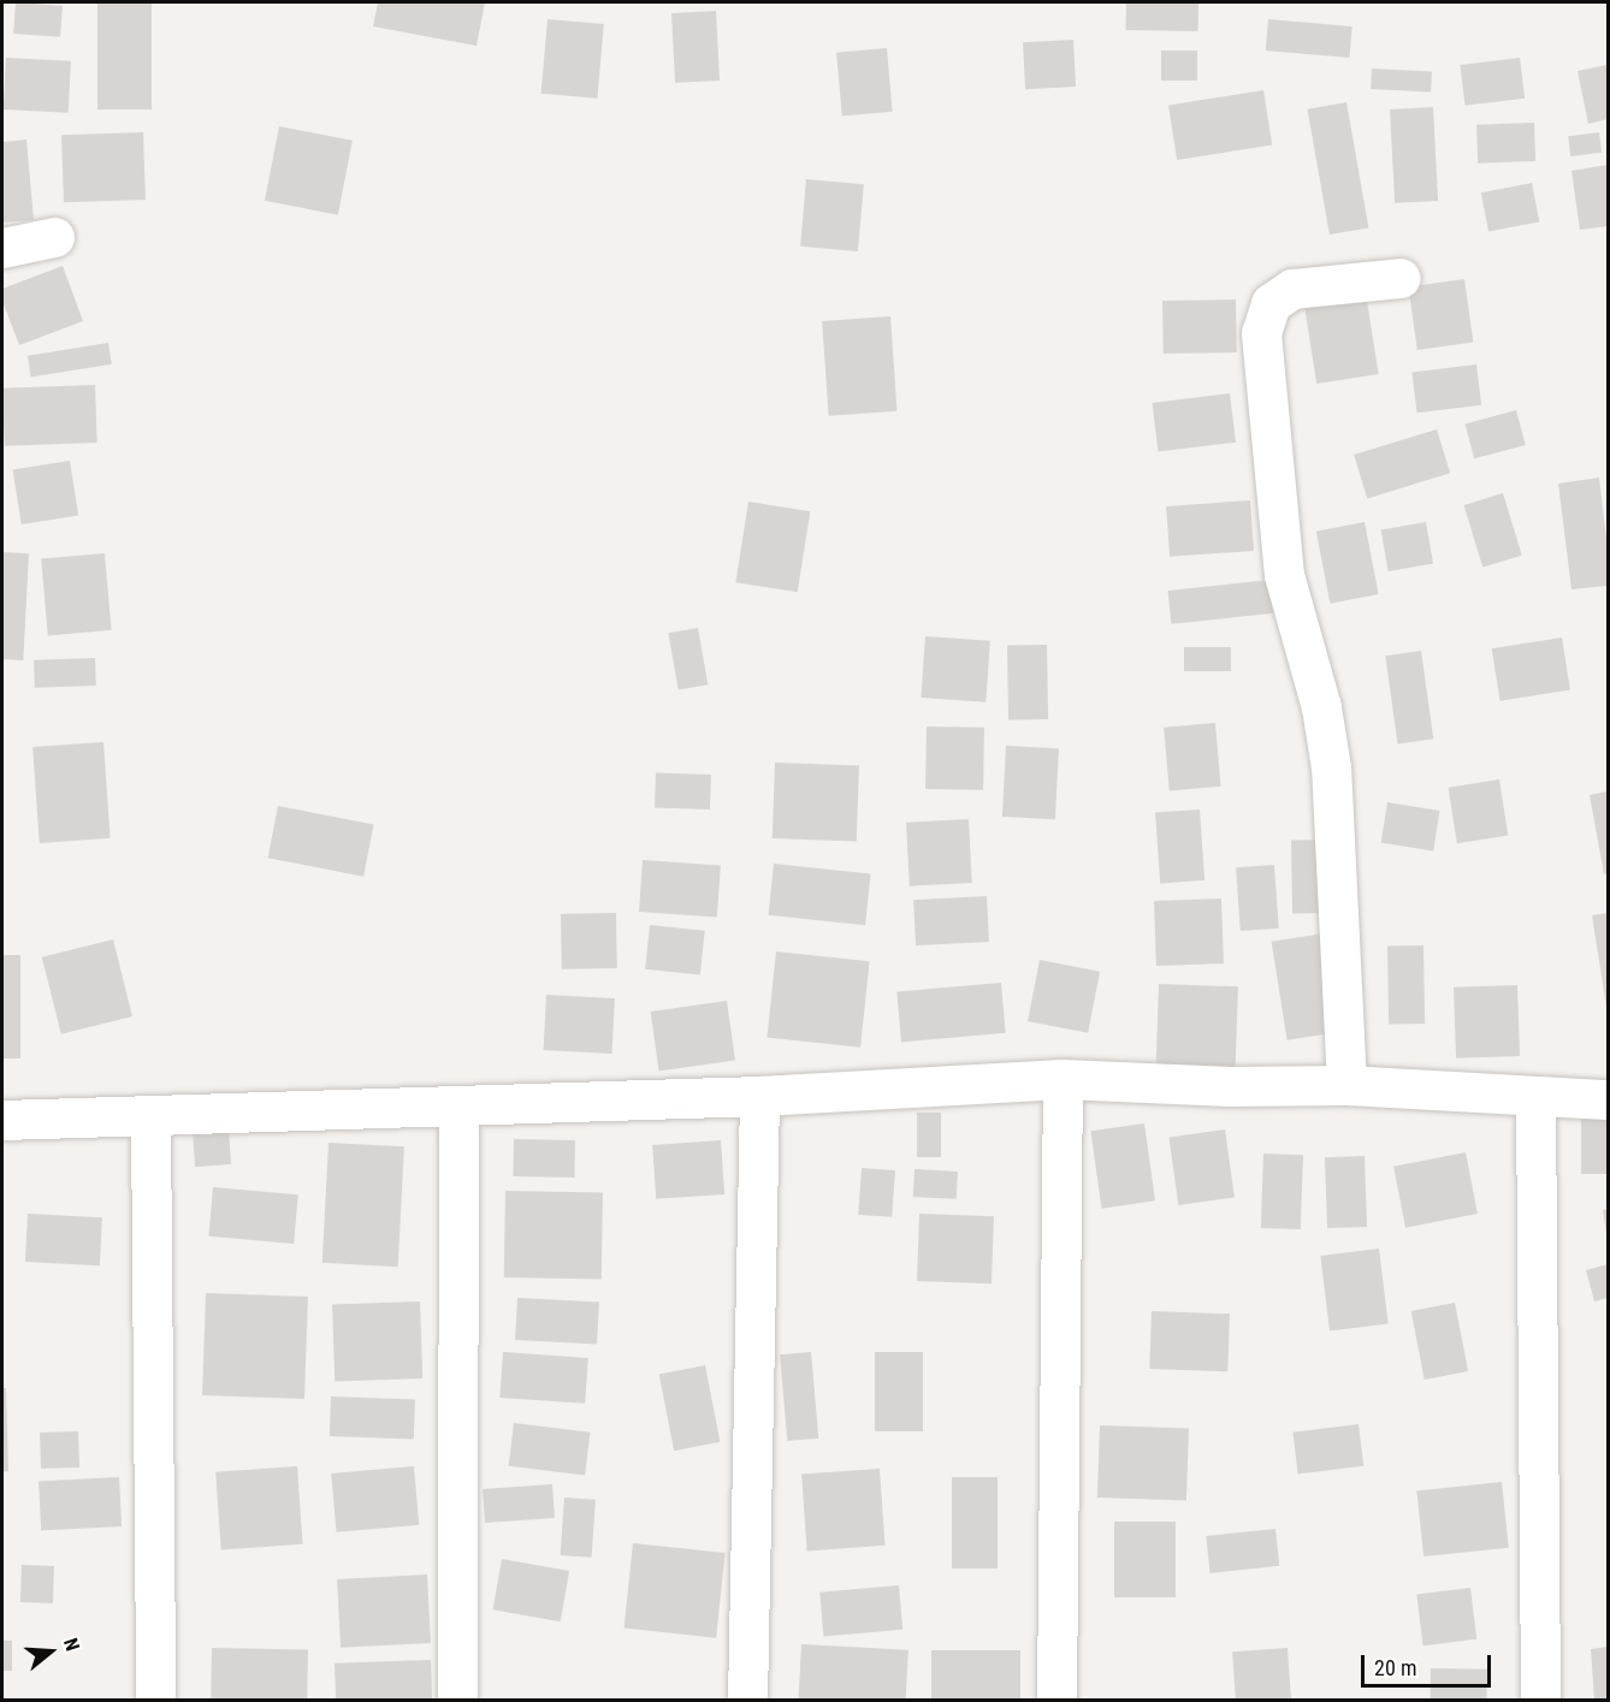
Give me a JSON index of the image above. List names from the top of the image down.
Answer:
{
  "scale_bar": "20 m",
  "north": "right"
}
